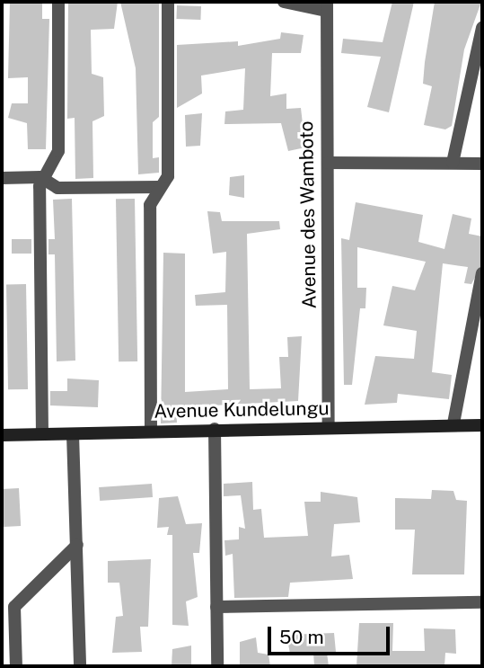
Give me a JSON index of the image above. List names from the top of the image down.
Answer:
{
  "streets": {
    "street": ["Avenue des Wamboto", "Avenue Kundelungu"]
  },
  "crossings": [
    ["Avenue des Wamboto", "Avenue Kundelungu"]
  ],
  "scale_bar": "50 m"
}
